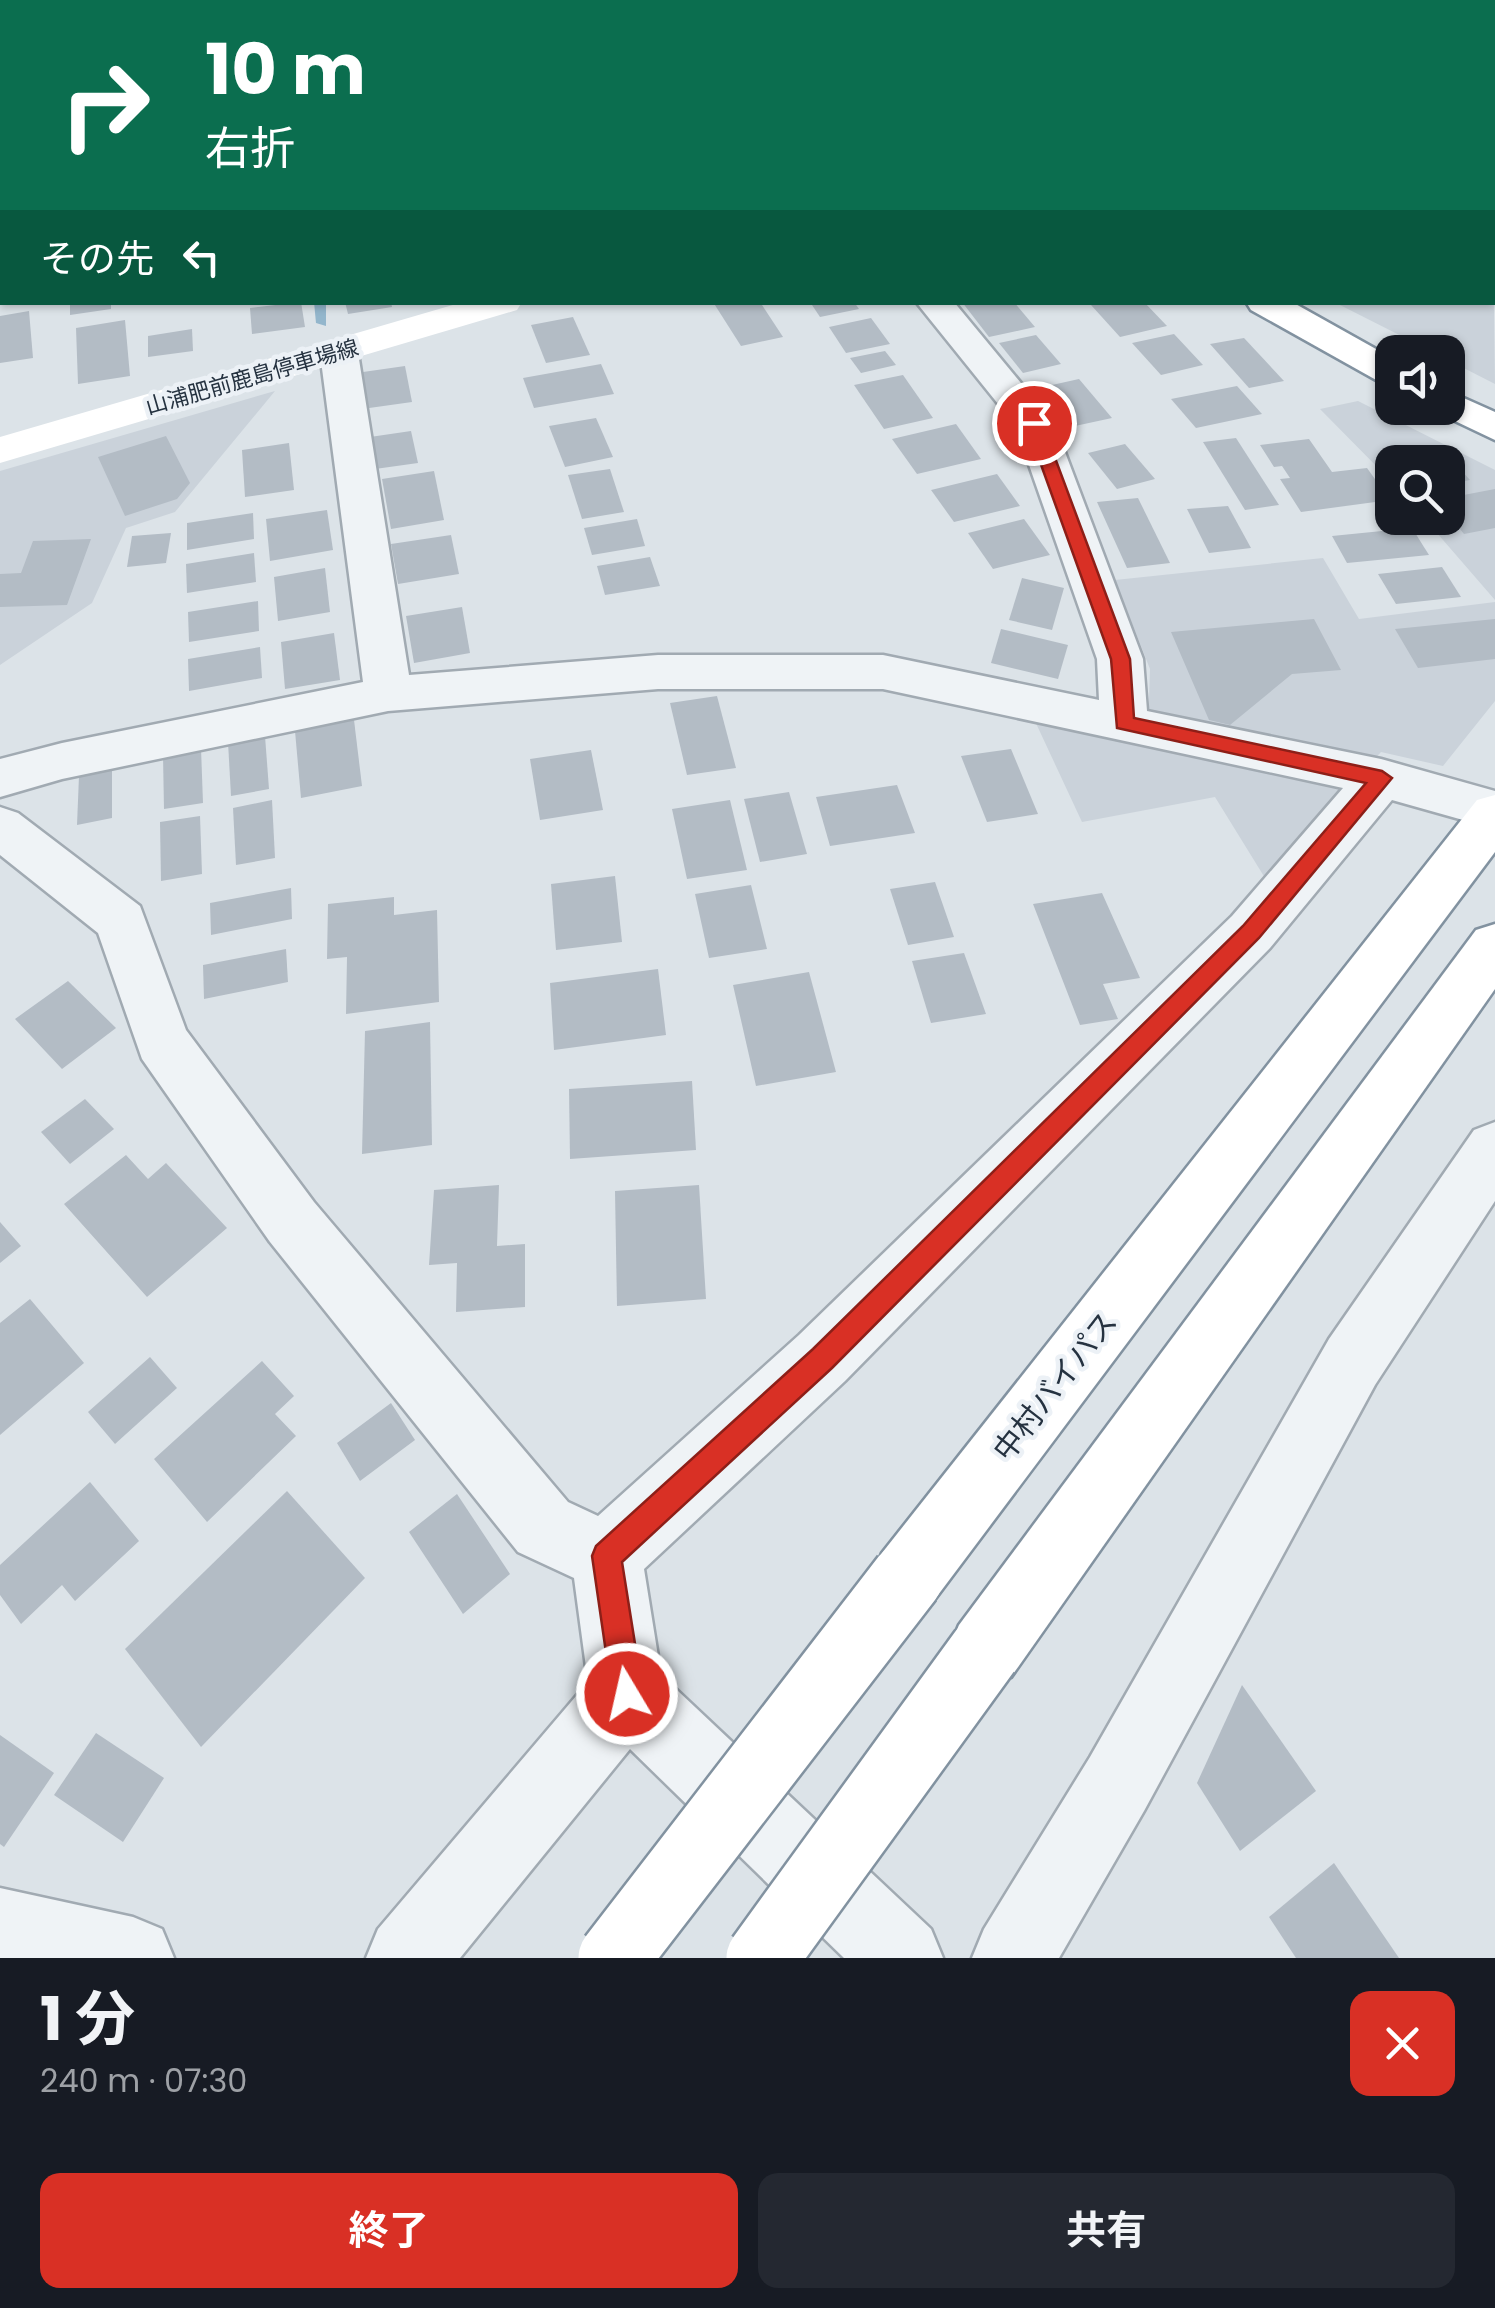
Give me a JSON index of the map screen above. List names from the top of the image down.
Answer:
{
  "streets": {
    "main road": ["山浦肥前鹿島停車場線", "中村バイパス"]
  },
  "page": {
    "turn": ["10 m", "右折"],
    "then": "その先",
    "heading": ["1 分", "240 m · 07:30"],
    "buttons": ["終了", "共有"]
  }
}
